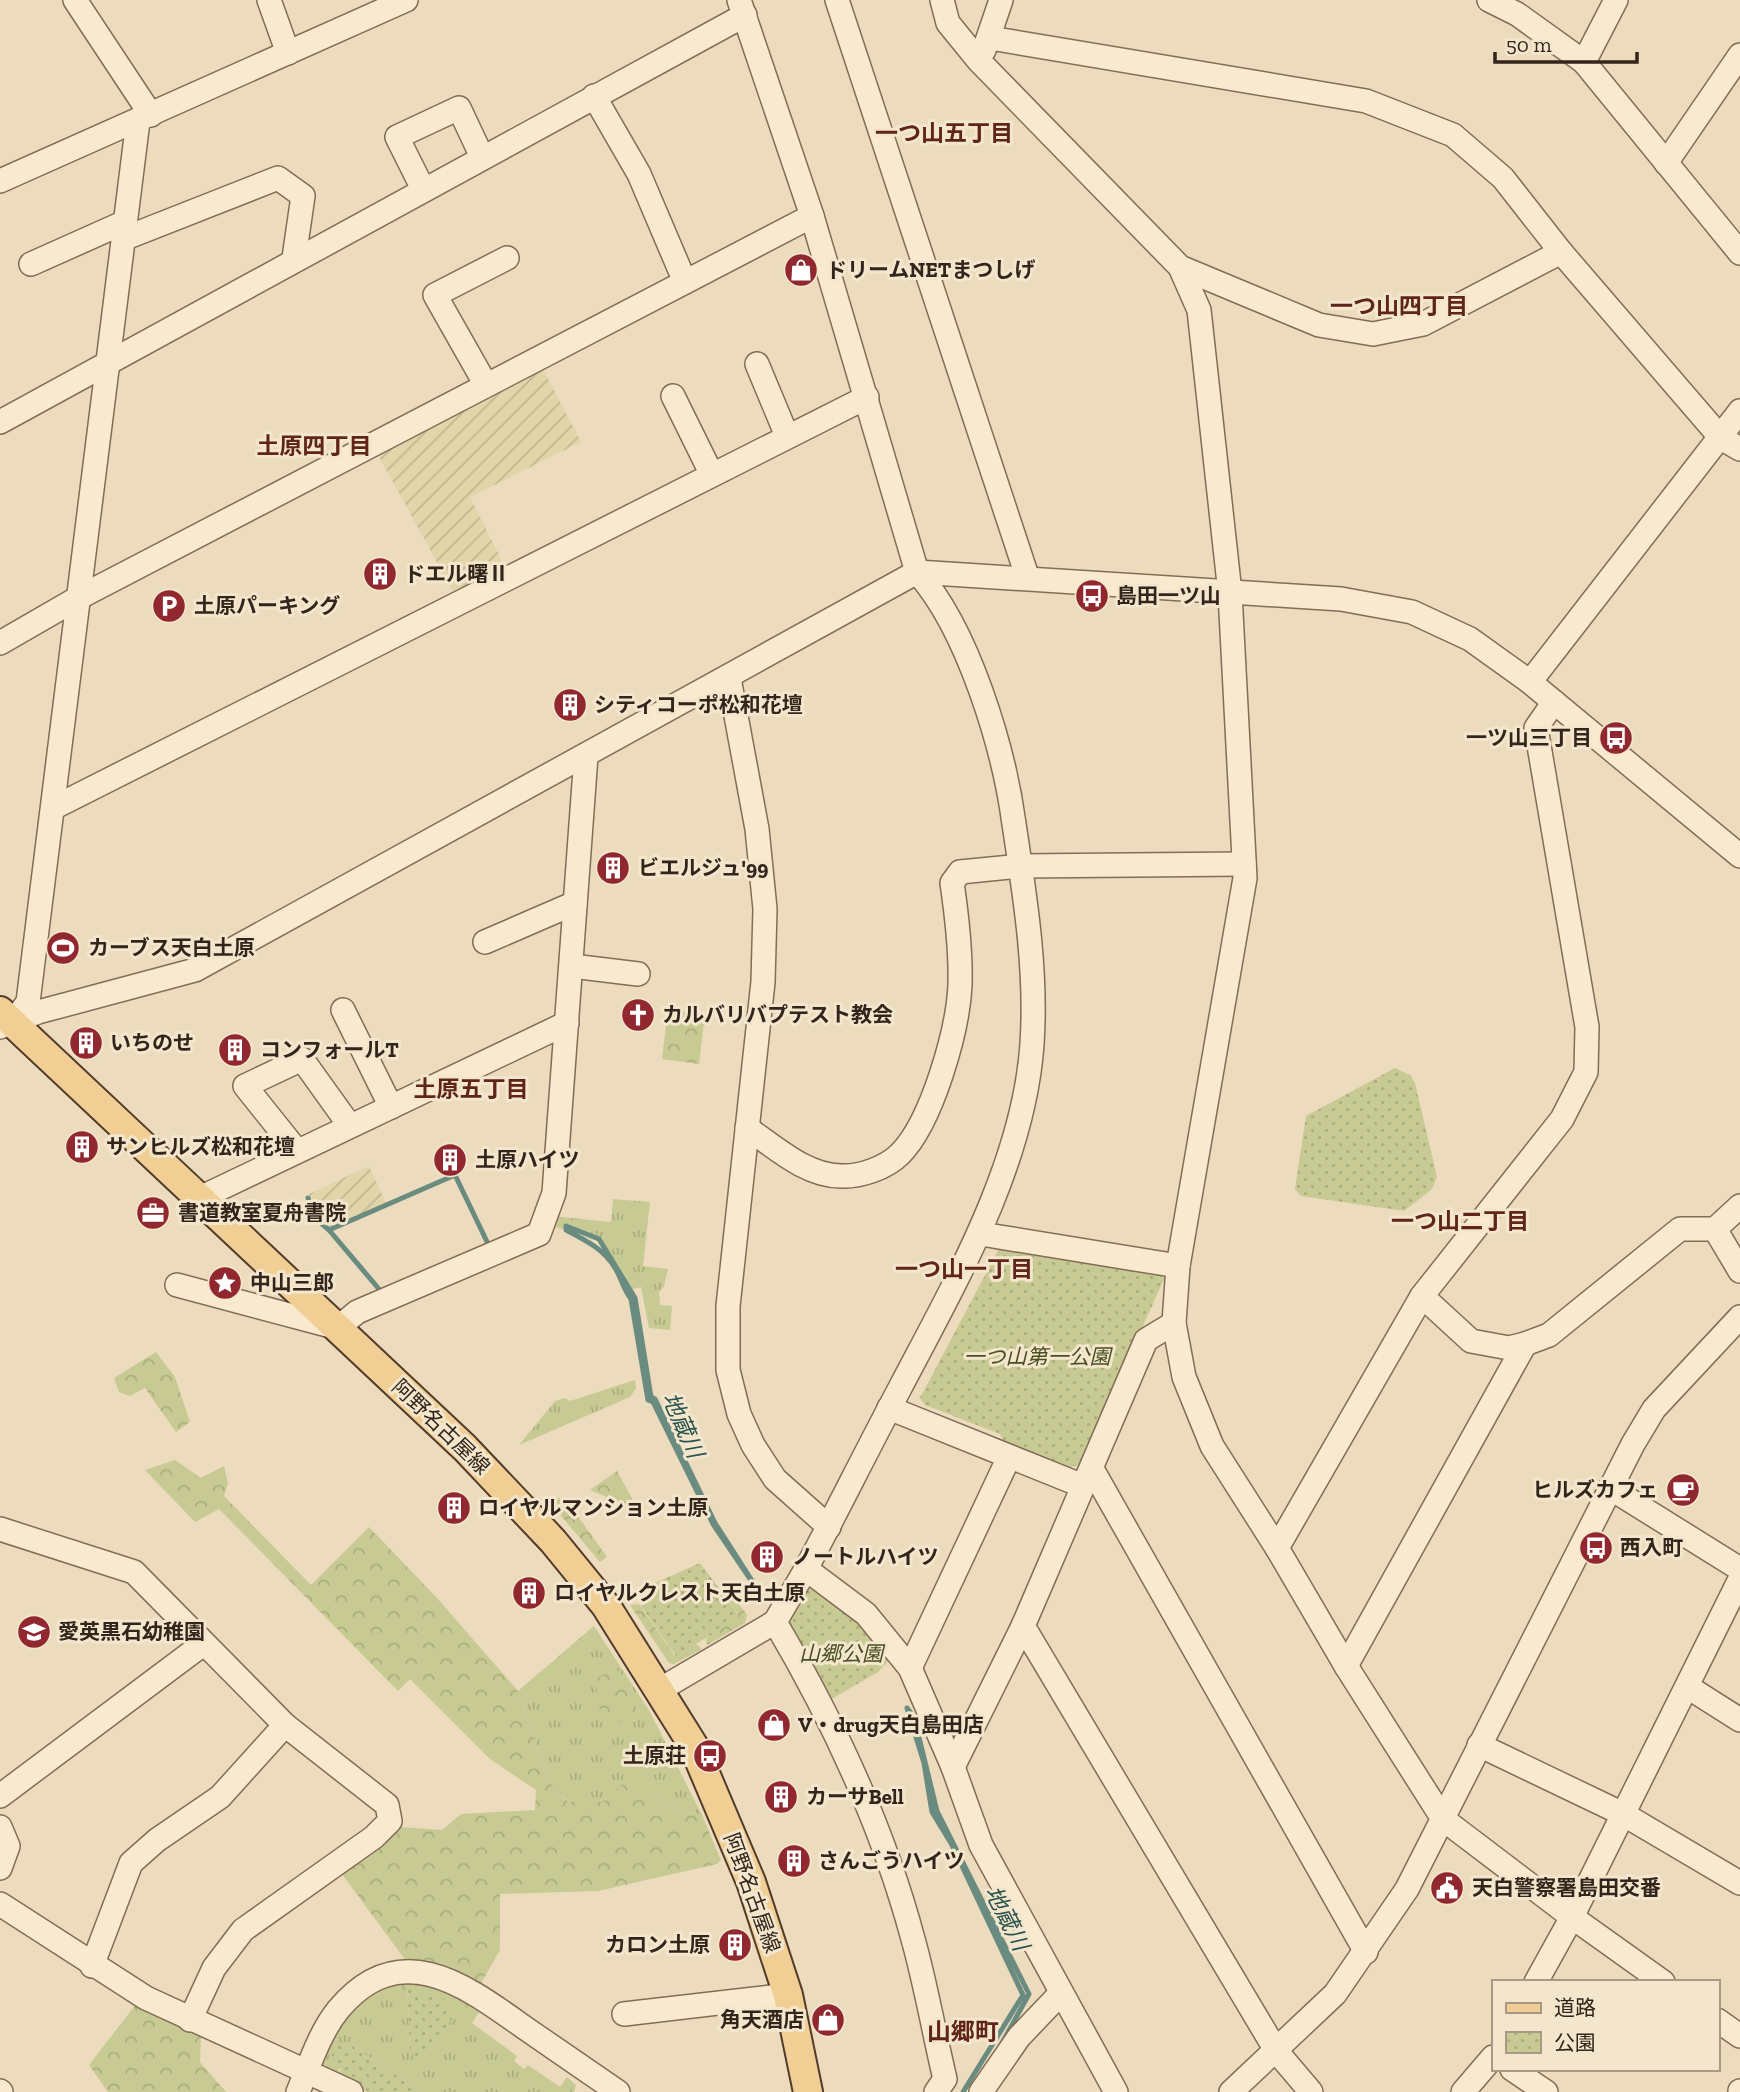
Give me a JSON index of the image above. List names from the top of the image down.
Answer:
{
  "streets": {
    "main road": ["阿野名古屋線"]
  },
  "districts": [
    "一つ山五丁目",
    "一つ山四丁目",
    "土原四丁目",
    "土原五丁目",
    "一つ山二丁目",
    "一つ山一丁目",
    "山郷町"
  ],
  "water": ["地蔵川"],
  "parks": ["一つ山第一公園", "山郷公園"],
  "places": {
    "shop": ["ドリームNETまつしげ", "V・drug天白島田店", "角天酒店"],
    "building": [
      "ドエル曙Ⅱ",
      "シティコーポ松和花壇",
      "ビエルジュ'99",
      "いちのせ",
      "コンフォールT",
      "サンヒルズ松和花壇",
      "土原ハイツ",
      "ロイヤルマンション土原",
      "ノートルハイツ",
      "ロイヤルクレスト天白土原",
      "カーサBell",
      "さんごうハイツ",
      "カロン土原"
    ],
    "bus stop": [
      "島田一ツ山",
      "一ツ山三丁目",
      "西入町",
      "土原荘"
    ],
    "parking": ["土原パーキング"],
    "sports": ["カーブス天白土原"],
    "church": ["カルバリバプテスト教会"],
    "office": ["書道教室夏舟書院"],
    "place": ["中山三郎"],
    "cafe": ["ヒルズカフェ"],
    "school or university": ["愛英黒石幼稚園"],
    "public building": ["天白警察署島田交番"]
  },
  "legend": ["道路", "公園"],
  "scale_bar": "50 m"
}
